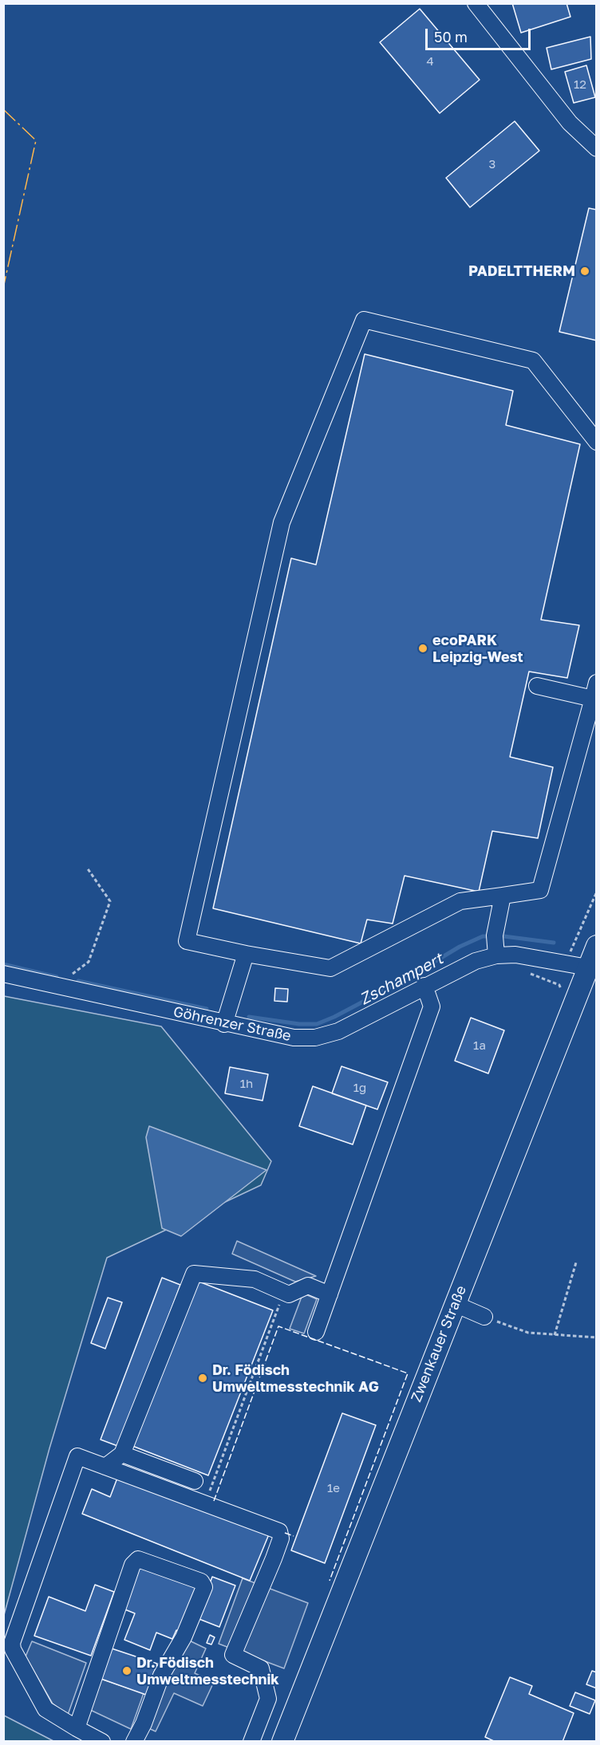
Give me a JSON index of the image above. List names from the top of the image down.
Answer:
{
  "streets": {
    "main road": ["Zwenkauer Straße"],
    "street": ["Göhrenzer Straße"]
  },
  "crossings": [
    ["Göhrenzer Straße", "Zwenkauer Straße"]
  ],
  "water": ["Zschampert"],
  "places": [
    "PADELTTHERM",
    "ecoPARK Leipzig-West",
    "Dr. Födisch Umweltmesstechnik AG",
    "Dr. Födisch Umweltmesstechnik"
  ],
  "house_numbers": [
    "4",
    "12",
    "3",
    "1a",
    "1h",
    "1g",
    "1e"
  ],
  "scale_bar": "50 m"
}
